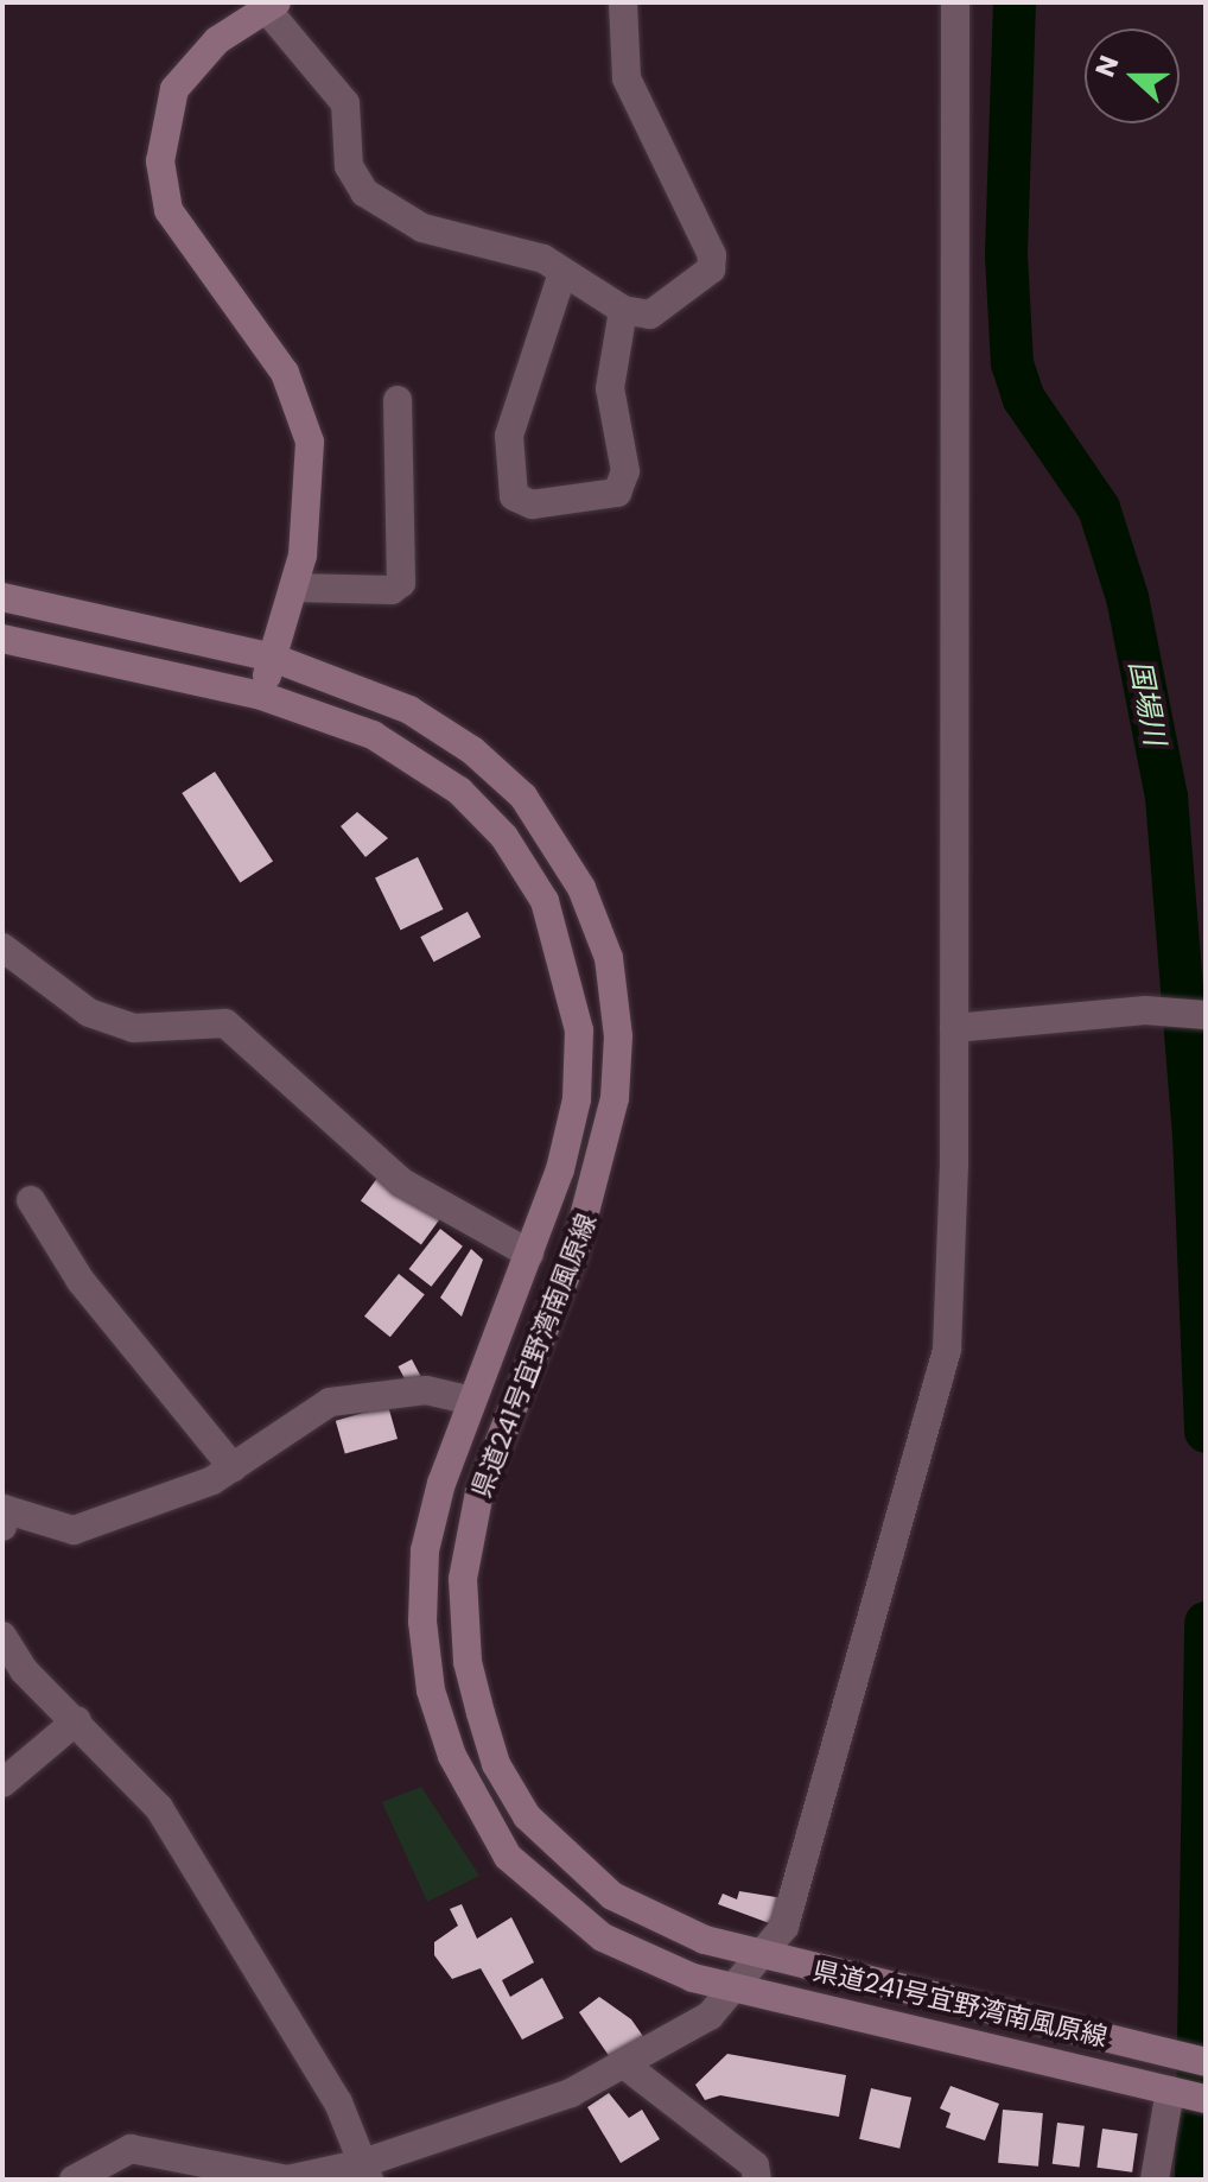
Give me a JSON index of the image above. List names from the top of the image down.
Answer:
{
  "streets": {
    "main road": ["県道241号宜野湾南風原線"]
  },
  "water": ["国場川"],
  "north": "left"
}
